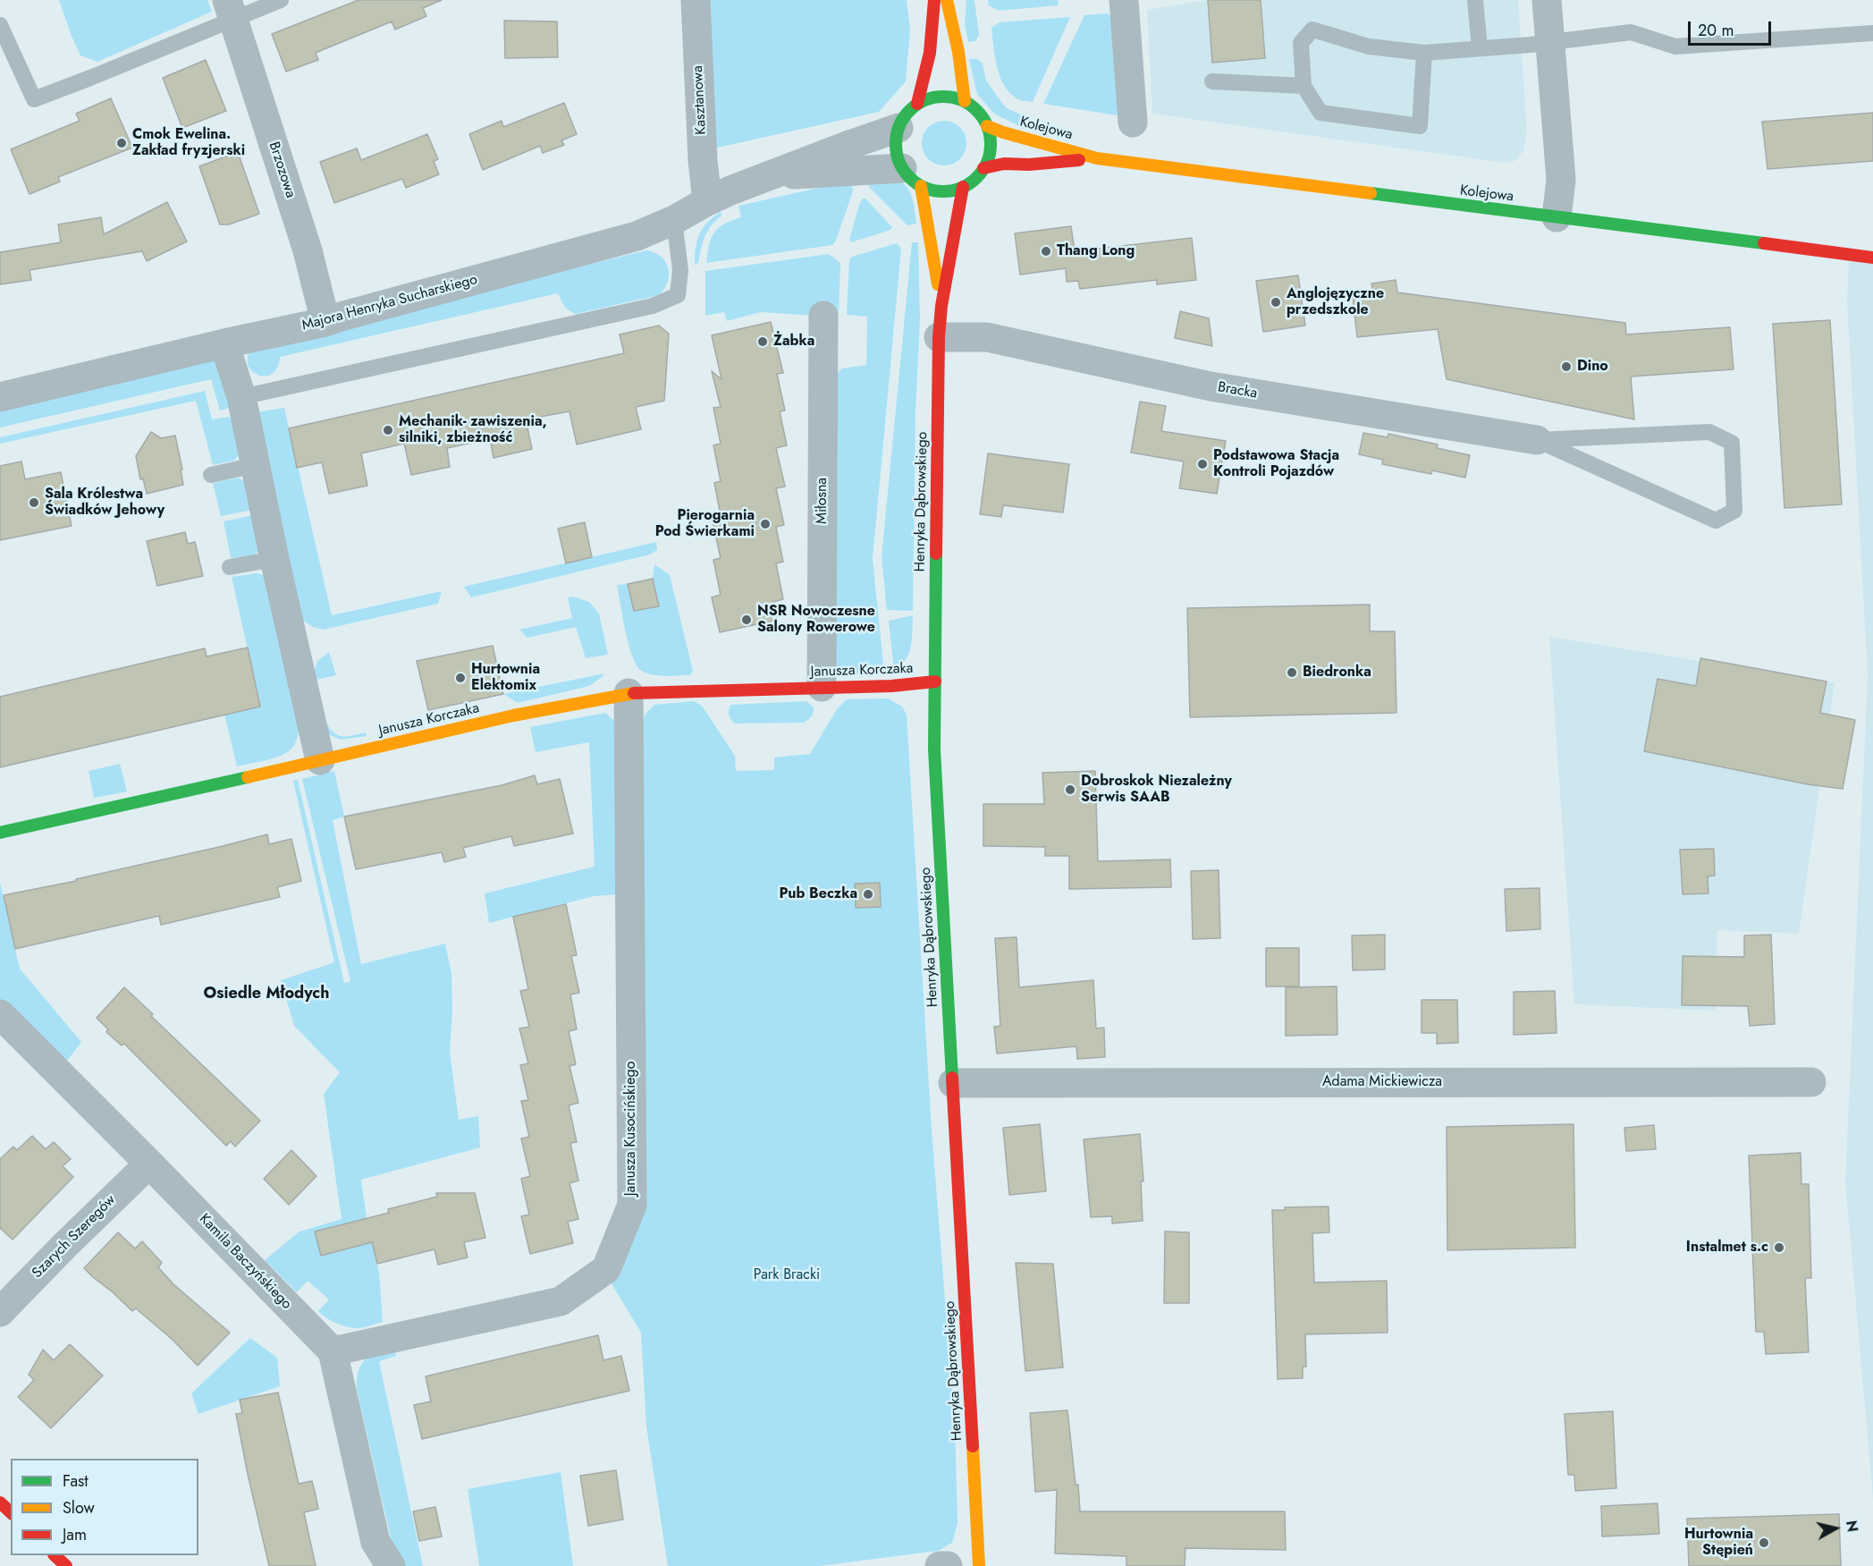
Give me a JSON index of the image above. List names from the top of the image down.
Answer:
{
  "streets": {
    "street": [
      "Kasztanowa",
      "Kolejowa",
      "Brzozowa",
      "Majora Henryka Sucharskiego",
      "Bracka",
      "Miłosna",
      "Henryka Dąbrowskiego",
      "Janusza Korczaka",
      "Adama Mickiewicza",
      "Janusza Kusocińskiego",
      "Szarych Szeregów",
      "Kamila Baczyńskiego"
    ]
  },
  "crossings": [
    ["Kasztanowa", "Majora Henryka Sucharskiego"],
    ["Kolejowa", "Majora Henryka Sucharskiego"],
    ["Kolejowa", "Henryka Dąbrowskiego"],
    ["Brzozowa", "Majora Henryka Sucharskiego"],
    ["Majora Henryka Sucharskiego", "Henryka Dąbrowskiego"],
    ["Bracka", "Henryka Dąbrowskiego"],
    ["Miłosna", "Janusza Korczaka"],
    ["Henryka Dąbrowskiego", "Janusza Korczaka"],
    ["Henryka Dąbrowskiego", "Adama Mickiewicza"],
    ["Janusza Korczaka", "Janusza Kusocińskiego"],
    ["Janusza Kusocińskiego", "Kamila Baczyńskiego"],
    ["Szarych Szeregów", "Kamila Baczyńskiego"]
  ],
  "districts": ["Osiedle Młodych"],
  "parks": ["Park Bracki"],
  "places": [
    "Cmok Ewelina. Zakład fryzjerski",
    "Thang Long",
    "Anglojęzyczne przedszkole",
    "Żabka",
    "Dino",
    "Mechanik- zawiszenia, silniki, zbieżność",
    "Podstawowa Stacja Kontroli Pojazdów",
    "Sala Królestwa Świadków Jehowy",
    "Pierogarnia Pod Świerkami",
    "NSR Nowoczesne Salony Rowerowe",
    "Biedronka",
    "Hurtownia Elektomix",
    "Dobroskok Niezależny Serwis SAAB",
    "Pub Beczka",
    "Instalmet s.c",
    "Hurtownia Stępień"
  ],
  "legend": ["Fast", "Slow", "Jam"],
  "scale_bar": "20 m",
  "north": "right"
}
